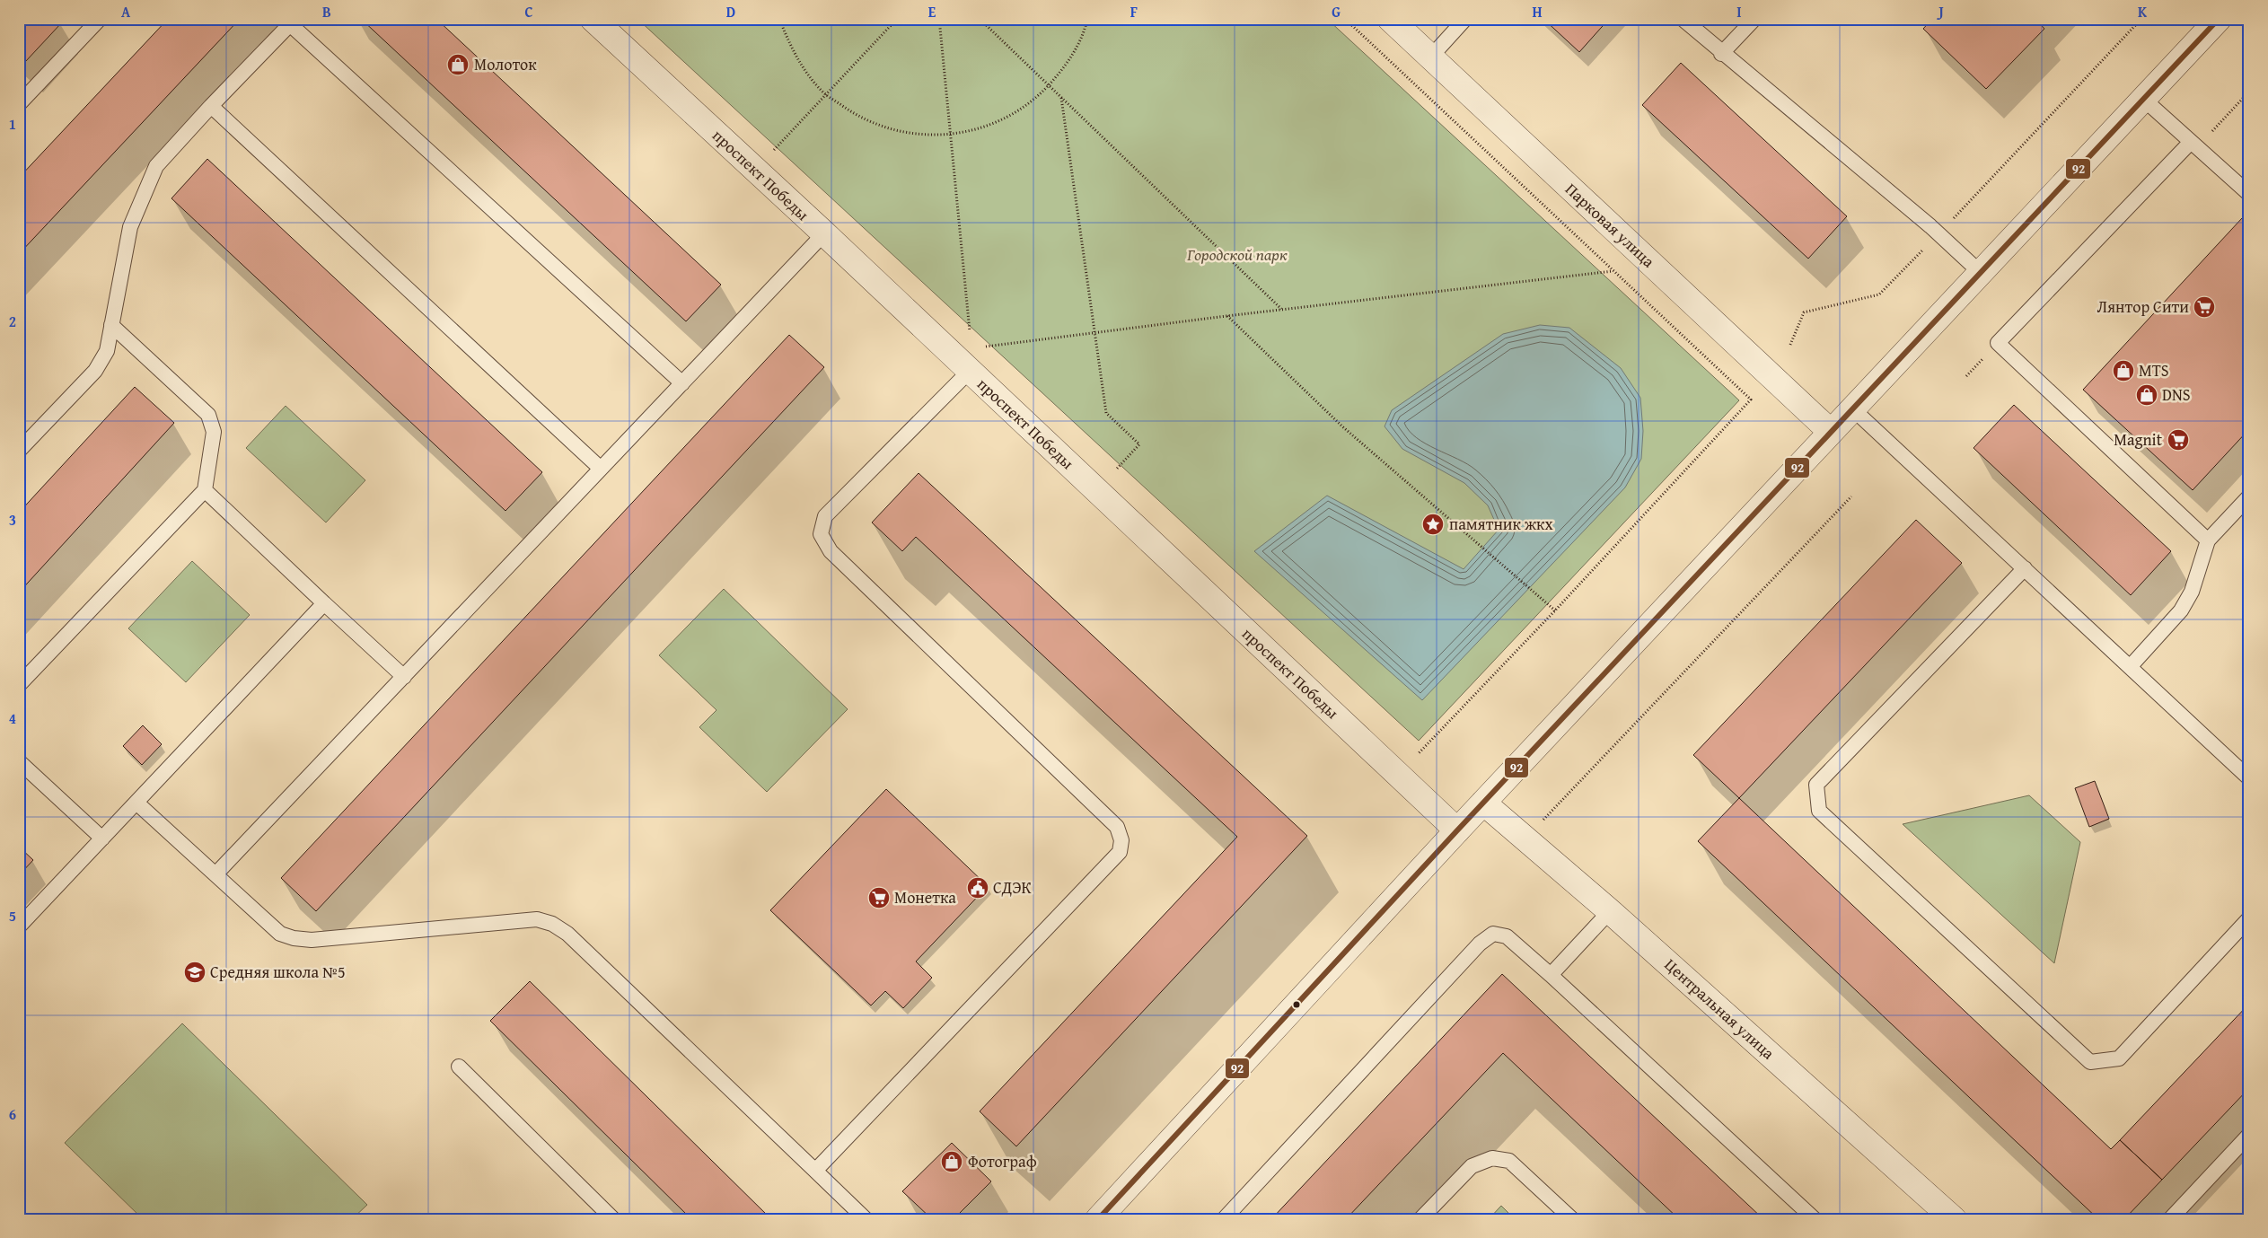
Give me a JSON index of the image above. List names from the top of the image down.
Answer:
{
  "streets": {
    "street": ["проспект Победы", "Парковая улица", "Центральная улица"]
  },
  "parks": ["Городской парк"],
  "places": {
    "shop": [
      "Молоток",
      "MTS",
      "DNS",
      "Фотограф"
    ],
    "supermarket": ["Лянтор Сити", "Magnit", "Монетка"],
    "place": ["памятник жкх"],
    "public building": ["СДЭК"],
    "school or university": ["Средняя школа №5"]
  },
  "lines": ["transit line 92"],
  "grid": {
    "columns": [
      "A",
      "B",
      "C",
      "D",
      "E",
      "F",
      "G",
      "H",
      "I",
      "J",
      "K"
    ],
    "rows": [
      "1",
      "2",
      "3",
      "4",
      "5",
      "6"
    ]
  }
}
